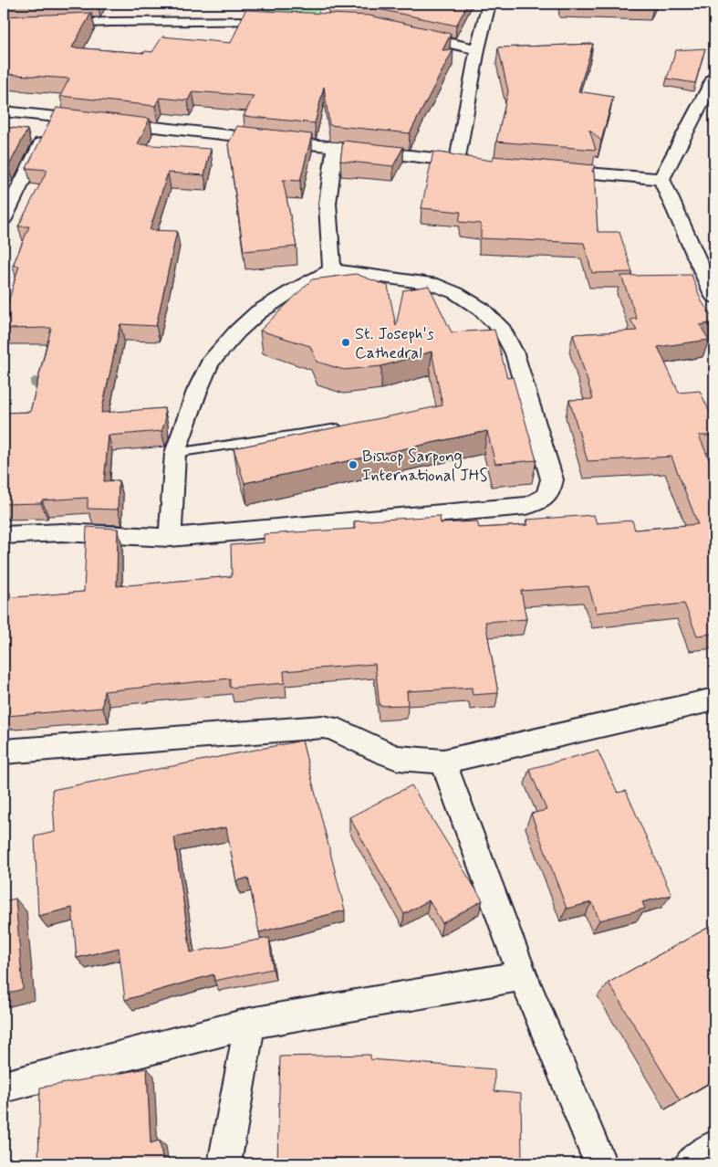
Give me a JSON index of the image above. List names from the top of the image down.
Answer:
{
  "places": ["St. Joseph's Cathedral", "Bishop Sarpong International JHS"]
}
